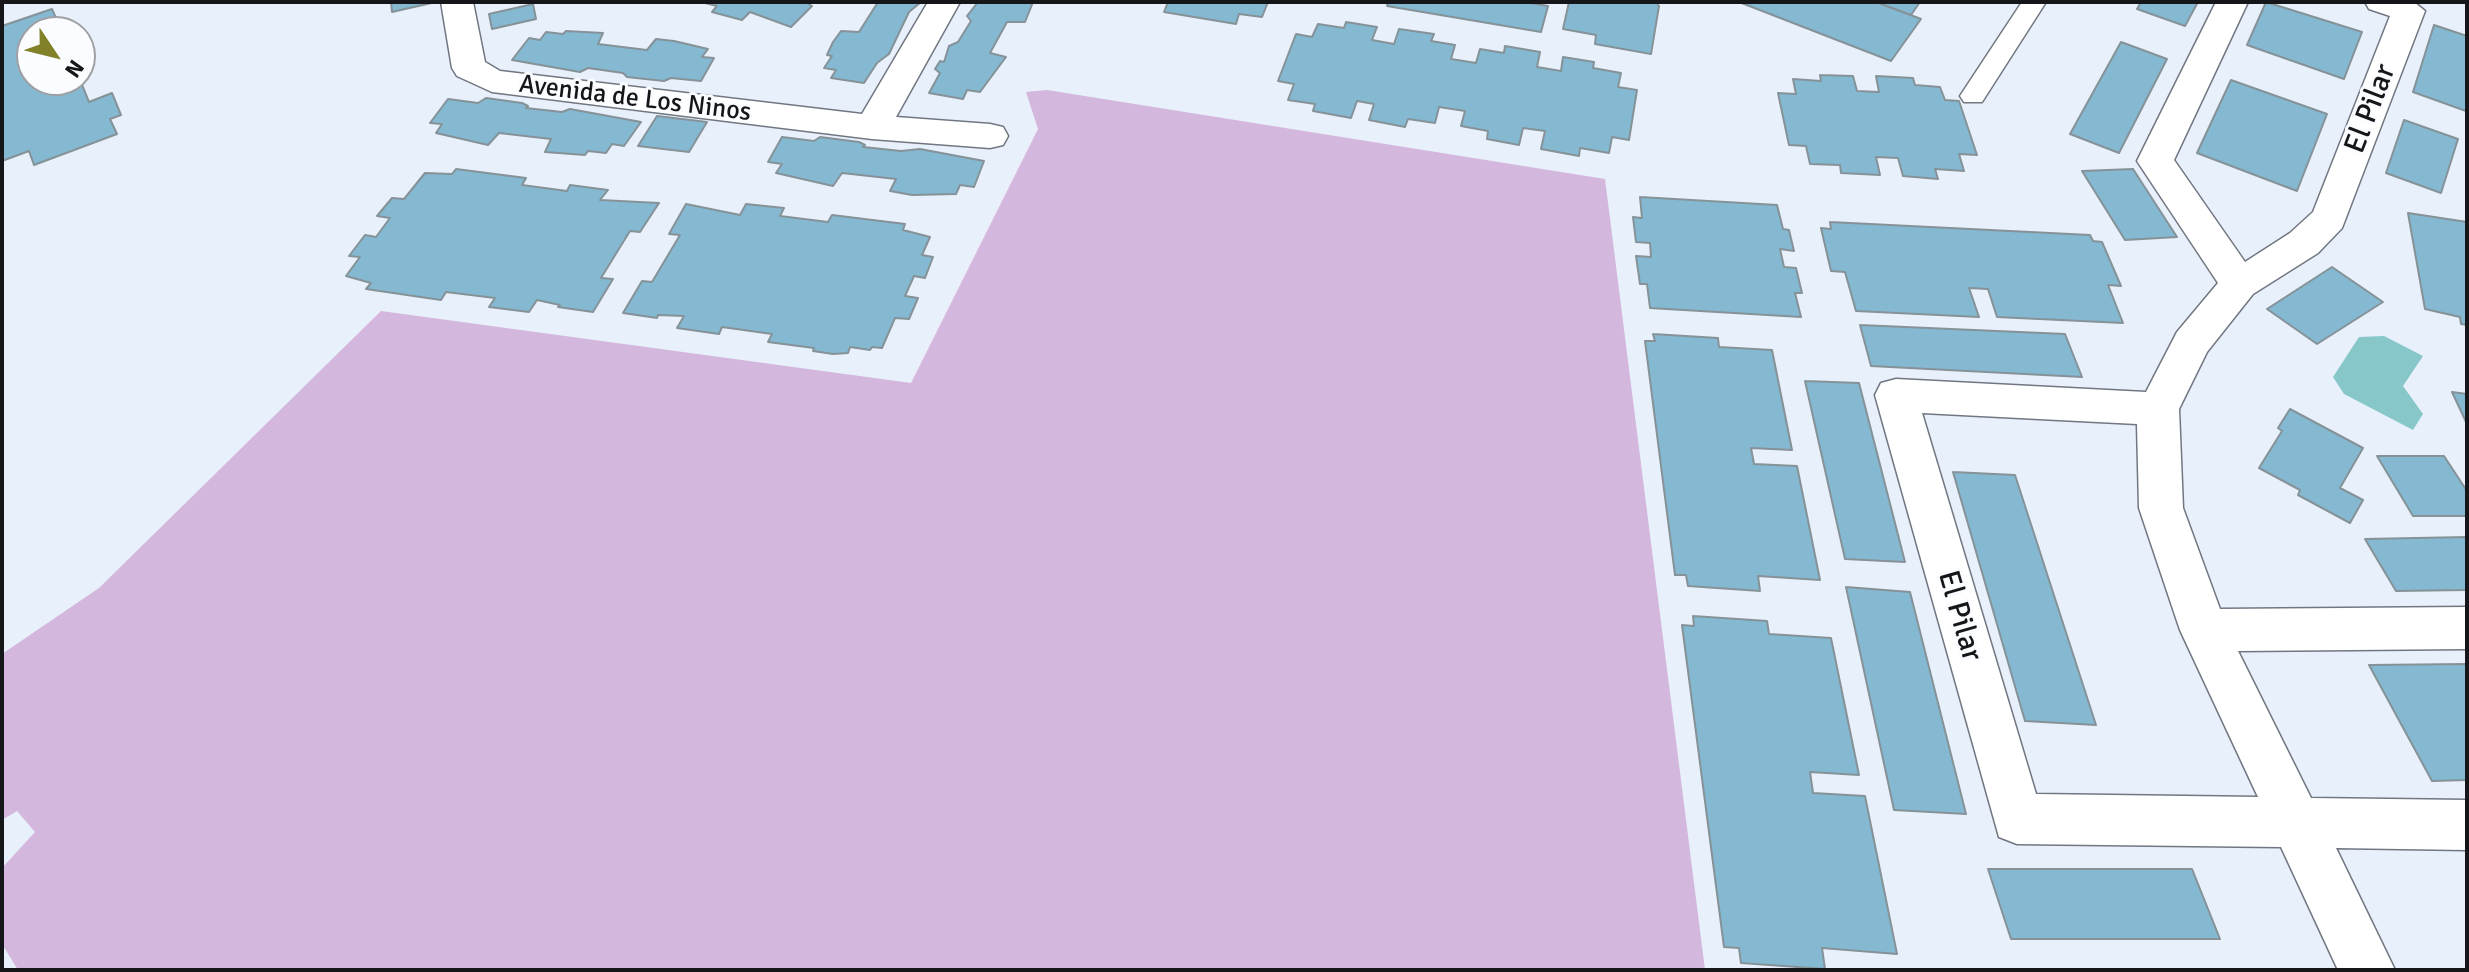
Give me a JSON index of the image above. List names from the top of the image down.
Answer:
{
  "streets": {
    "street": ["Avenida de Los Ninos", "El Pilar"]
  },
  "north": "bottom right"
}
